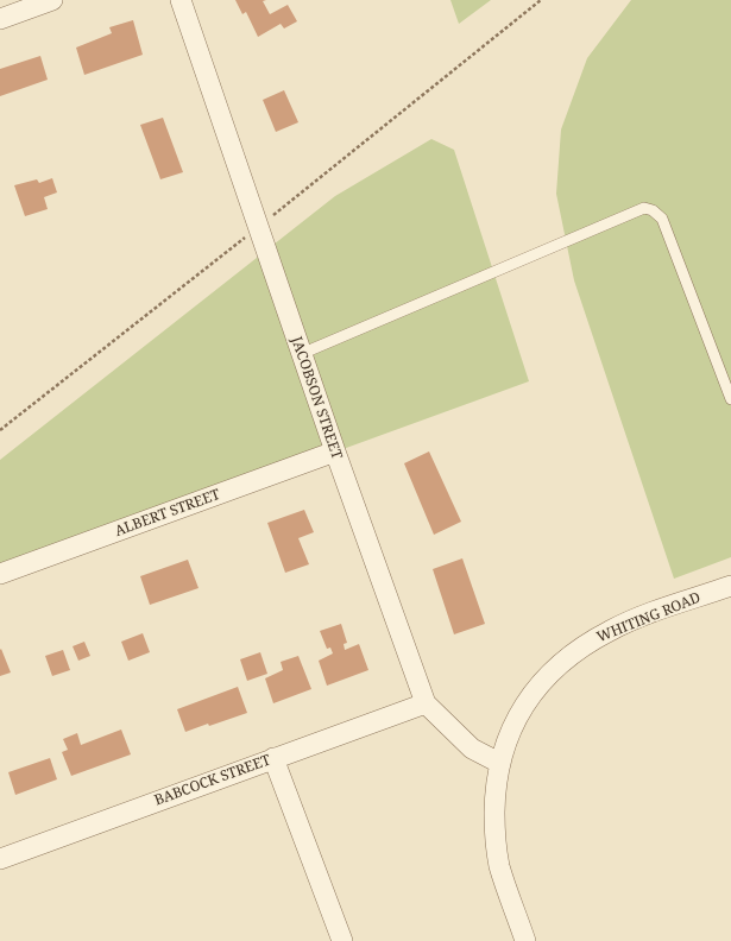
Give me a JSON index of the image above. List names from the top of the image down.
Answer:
{
  "streets": {
    "street": [
      "JACOBSON STREET",
      "ALBERT STREET",
      "WHITING ROAD",
      "BABCOCK STREET"
    ]
  },
  "crossings": [
    ["JACOBSON STREET", "ALBERT STREET"],
    ["JACOBSON STREET", "WHITING ROAD"],
    ["JACOBSON STREET", "BABCOCK STREET"]
  ]
}
